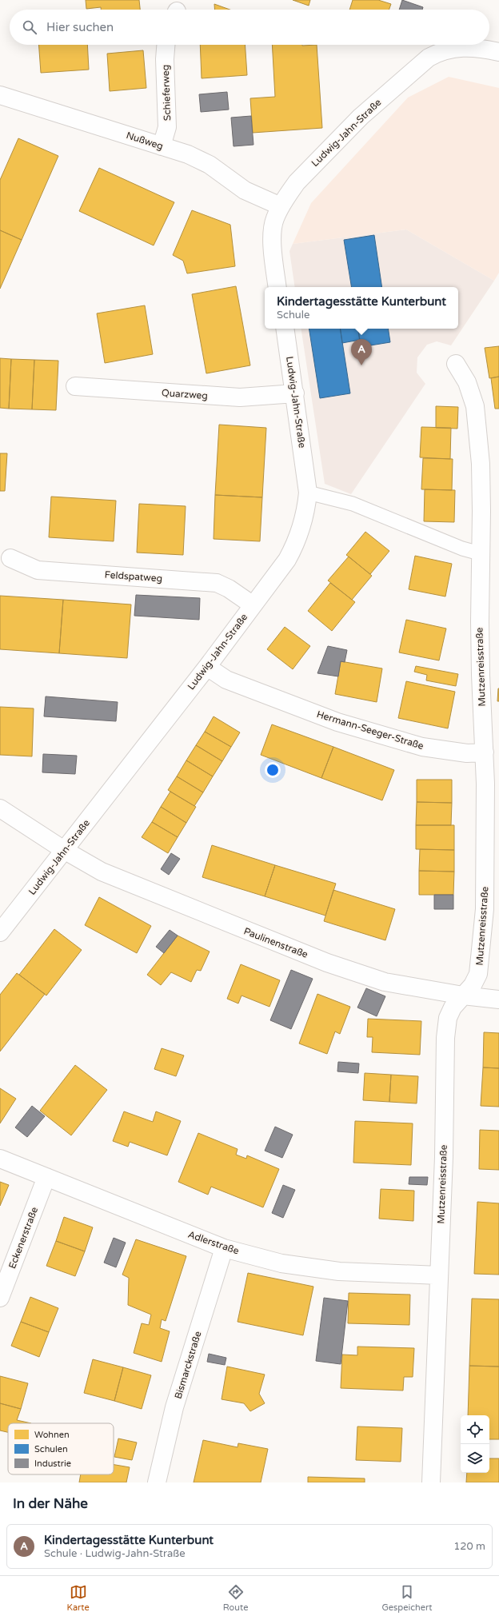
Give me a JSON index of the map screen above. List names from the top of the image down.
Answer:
{
  "streets": {
    "street": [
      "Schieferweg",
      "Ludwig-Jahn-Straße",
      "Nußweg",
      "Quarzweg",
      "Feldspatweg",
      "Mutzenreisstraße",
      "Hermann-Seeger-Straße",
      "Paulinenstraße",
      "Eckenerstraße",
      "Adlerstraße",
      "Bismarckstraße"
    ]
  },
  "crossings": [
    ["Schieferweg", "Nußweg"],
    ["Ludwig-Jahn-Straße", "Nußweg"],
    ["Ludwig-Jahn-Straße", "Quarzweg"],
    ["Ludwig-Jahn-Straße", "Feldspatweg"],
    ["Ludwig-Jahn-Straße", "Hermann-Seeger-Straße"],
    ["Ludwig-Jahn-Straße", "Paulinenstraße"],
    ["Mutzenreisstraße", "Hermann-Seeger-Straße"],
    ["Mutzenreisstraße", "Paulinenstraße"],
    ["Mutzenreisstraße", "Adlerstraße"],
    ["Eckenerstraße", "Adlerstraße"],
    ["Adlerstraße", "Bismarckstraße"]
  ],
  "legend": ["Wohnen", "Schulen", "Industrie"],
  "page": {
    "search": "Hier suchen",
    "popup": ["Kindertagesstätte Kunterbunt", "Schule"],
    "pins": "A",
    "heading": "In der Nähe",
    "list": [
      {
        "mark": "A",
        "name": "Kindertagesstätte Kunterbunt",
        "note": "Schule · Ludwig-Jahn-Straße",
        "value": "120 m"
      }
    ],
    "nav": ["Karte", "Route", "Gespeichert"]
  }
}
